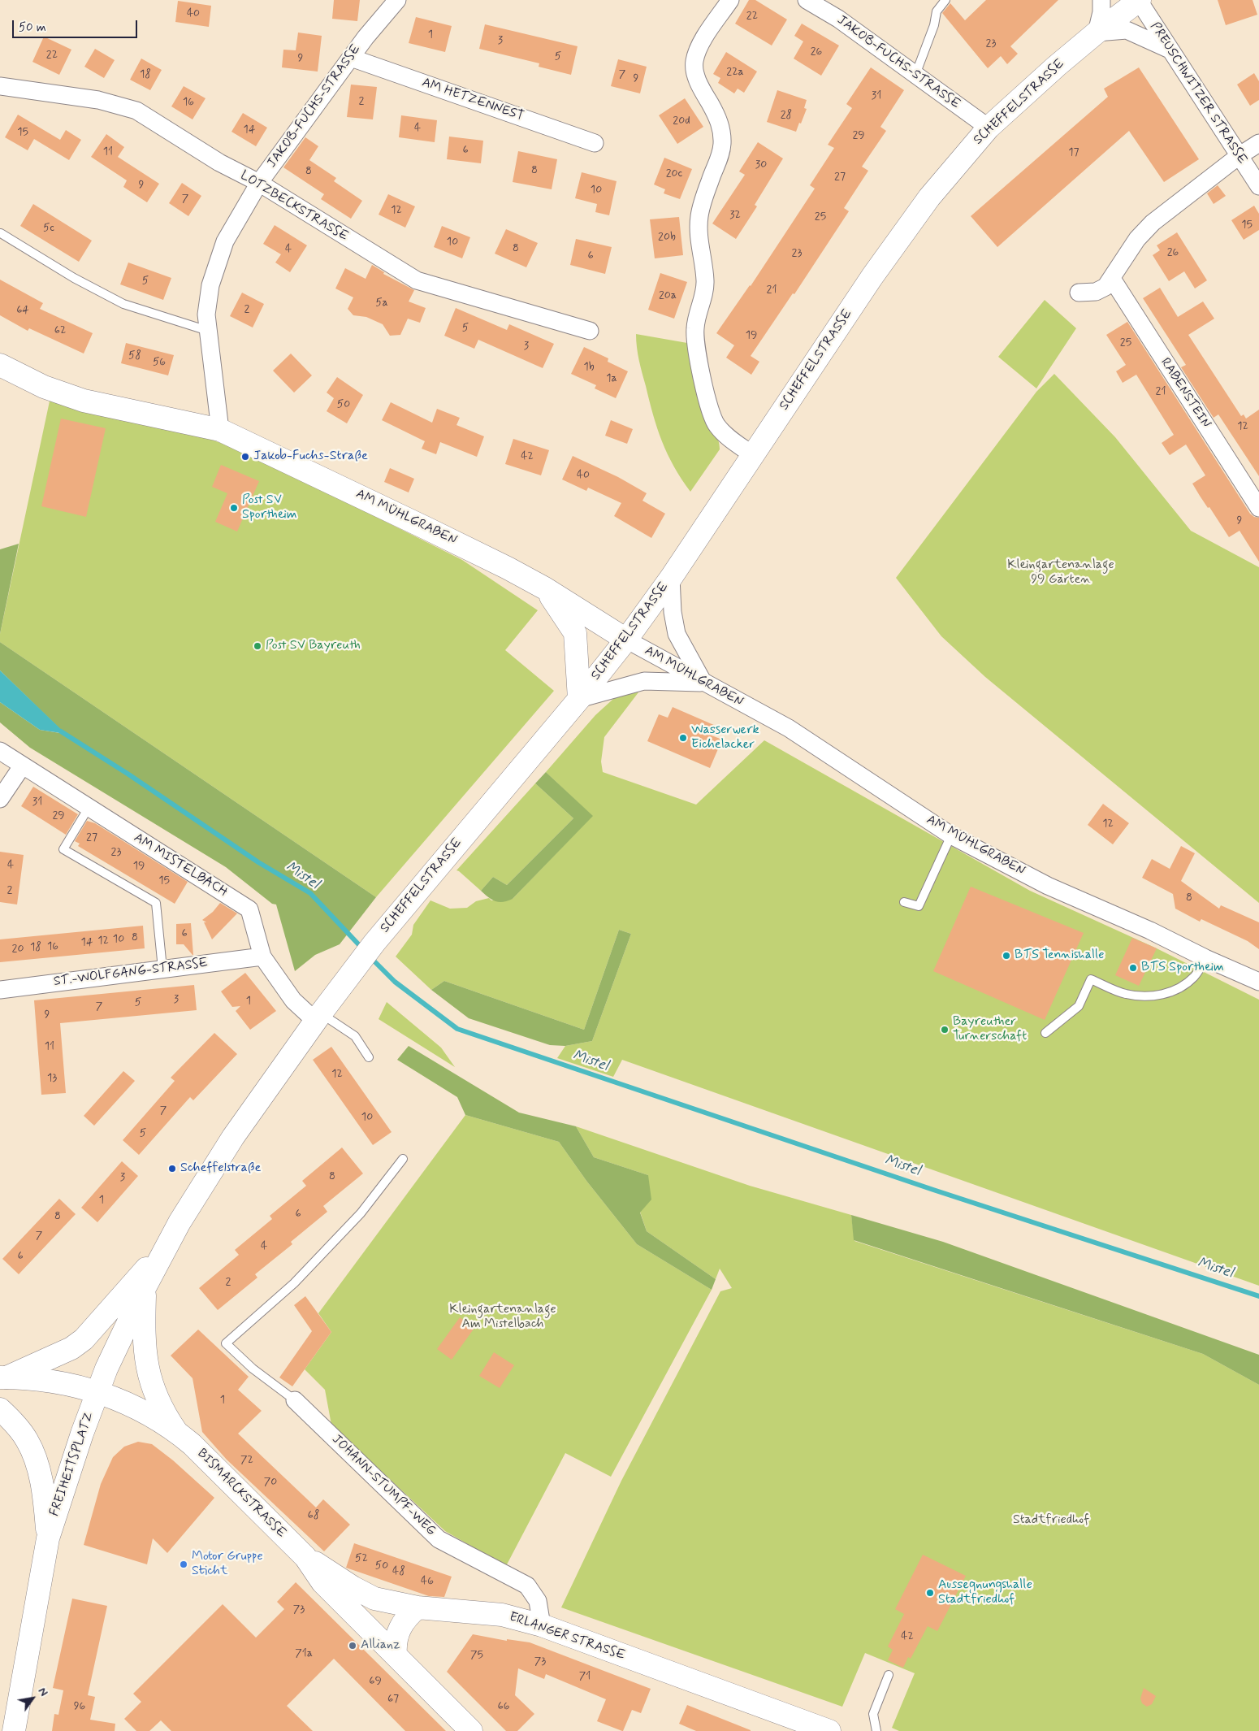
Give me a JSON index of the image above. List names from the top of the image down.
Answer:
{
  "streets": {
    "main road": [
      "SCHEFFELSTRASSE",
      "AM MÜHLGRABEN",
      "FREIHEITSPLATZ",
      "BISMARCKSTRASSE",
      "ERLANGER STRASSE"
    ],
    "street": [
      "JAKOB-FUCHS-STRASSE",
      "PREUSCHWITZER STRASSE",
      "AM HETZENNEST",
      "LOTZBECKSTRASSE",
      "RABENSTEIN",
      "AM MISTELBACH",
      "ST.-WOLFGANG-STRASSE",
      "JOHANN-STUMPF-WEG"
    ]
  },
  "crossings": [
    ["JAKOB-FUCHS-STRASSE", "AM HETZENNEST"],
    ["JAKOB-FUCHS-STRASSE", "SCHEFFELSTRASSE"],
    ["JAKOB-FUCHS-STRASSE", "LOTZBECKSTRASSE"],
    ["JAKOB-FUCHS-STRASSE", "AM MÜHLGRABEN"],
    ["PREUSCHWITZER STRASSE", "SCHEFFELSTRASSE"],
    ["SCHEFFELSTRASSE", "AM MÜHLGRABEN"],
    ["SCHEFFELSTRASSE", "AM MISTELBACH"],
    ["SCHEFFELSTRASSE", "FREIHEITSPLATZ"],
    ["AM MISTELBACH", "ST.-WOLFGANG-STRASSE"],
    ["JOHANN-STUMPF-WEG", "ERLANGER STRASSE"],
    ["BISMARCKSTRASSE", "ERLANGER STRASSE"]
  ],
  "water": ["Mistel"],
  "parks": ["Kleingartenanlage 99 Gärten", "Kleingartenanlage Am Mistelbach", "Stadtfriedhof"],
  "places": [
    "Jakob-Fuchs-Straße",
    "Post SV Sportheim",
    "Post SV Bayreuth",
    "Wasserwerk Eichelacker",
    "BTS Tennishalle",
    "BTS Sportheim",
    "Bayreuther Turnerschaft",
    "Scheffelstraße",
    "Motor Gruppe Sticht",
    "Aussegnungshalle Stadtfriedhof",
    "Allianz"
  ],
  "house_numbers": [
    "40",
    "22",
    "1",
    "3",
    "23",
    "26",
    "22",
    "5",
    "9",
    "22a",
    "18",
    "7",
    "9",
    "31",
    "2",
    "16",
    "28",
    "20d",
    "4",
    "14",
    "15",
    "29",
    "6",
    "11",
    "17",
    "30",
    "8",
    "8",
    "20c",
    "27",
    "9",
    "10",
    "7",
    "12",
    "32",
    "25",
    "15",
    "5c",
    "20b",
    "10",
    "8",
    "4",
    "26",
    "23",
    "6",
    "5",
    "21",
    "20a",
    "5a",
    "2",
    "64",
    "5",
    "62",
    "19",
    "25",
    "3",
    "58",
    "56",
    "1b",
    "1a",
    "21",
    "50",
    "12",
    "42",
    "40",
    "9",
    "31",
    "29",
    "12",
    "27",
    "23",
    "4",
    "19",
    "15",
    "2",
    "8",
    "6",
    "8",
    "10",
    "12",
    "14",
    "16",
    "18",
    "20",
    "3",
    "1",
    "5",
    "7",
    "9",
    "11",
    "12",
    "13",
    "7",
    "10",
    "5",
    "8",
    "3",
    "1",
    "6",
    "8",
    "7",
    "4",
    "6",
    "2",
    "1",
    "72",
    "70",
    "68",
    "52",
    "50",
    "48",
    "46",
    "73",
    "42",
    "71a",
    "75",
    "73",
    "71",
    "69",
    "67",
    "96",
    "66"
  ],
  "scale_bar": "50 m",
  "north": "top right"
}
